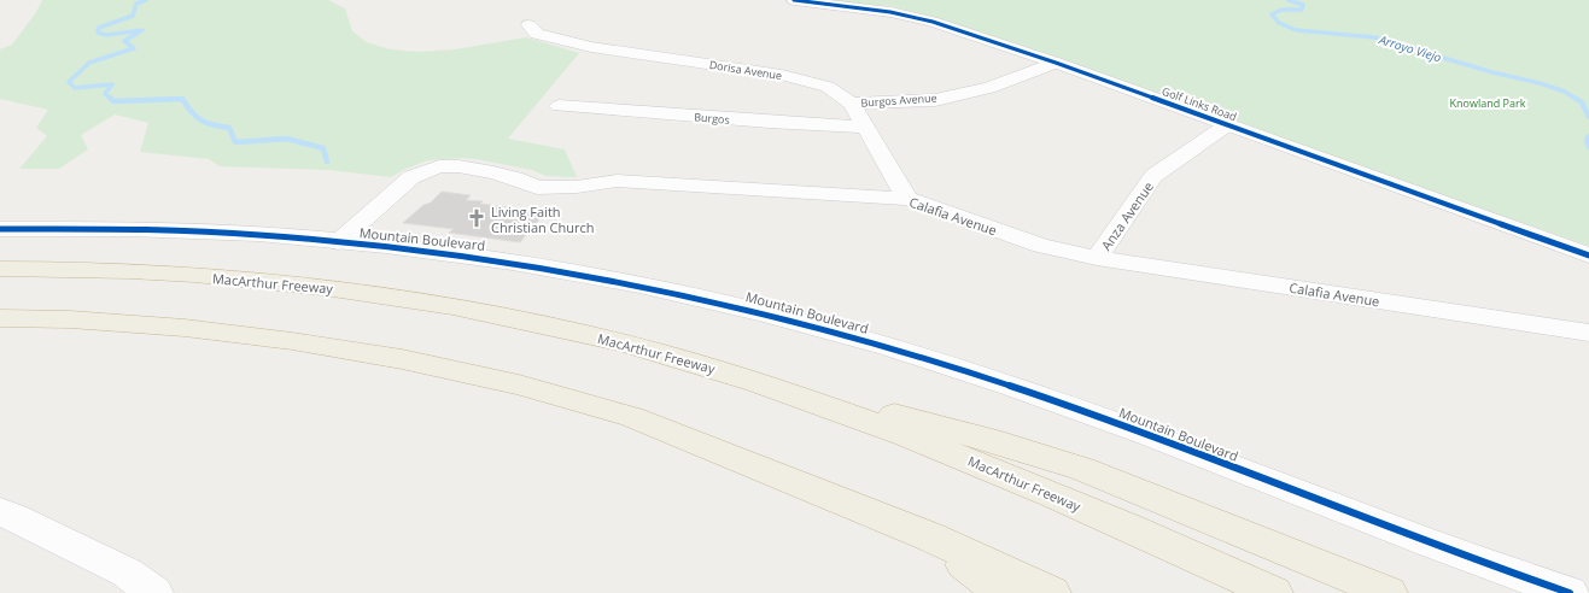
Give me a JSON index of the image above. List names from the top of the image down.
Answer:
{
  "streets": {
    "highway": ["MacArthur Freeway"],
    "street": [
      "Dorisa Avenue",
      "Burgos Avenue",
      "Golf Links Road",
      "Burgos",
      "Calafia Avenue",
      "Anza Avenue",
      "Mountain Boulevard"
    ]
  },
  "crossings": [
    ["Dorisa Avenue", "Burgos Avenue"],
    ["Dorisa Avenue", "Burgos"],
    ["Dorisa Avenue", "Calafia Avenue"],
    ["Burgos Avenue", "Golf Links Road"],
    ["Golf Links Road", "Anza Avenue"],
    ["Calafia Avenue", "Anza Avenue"],
    ["Calafia Avenue", "Mountain Boulevard"]
  ],
  "water": ["Arroyo Viejo"],
  "parks": ["Knowland Park"],
  "places": {
    "church": ["Living Faith Christian Church"]
  }
}
